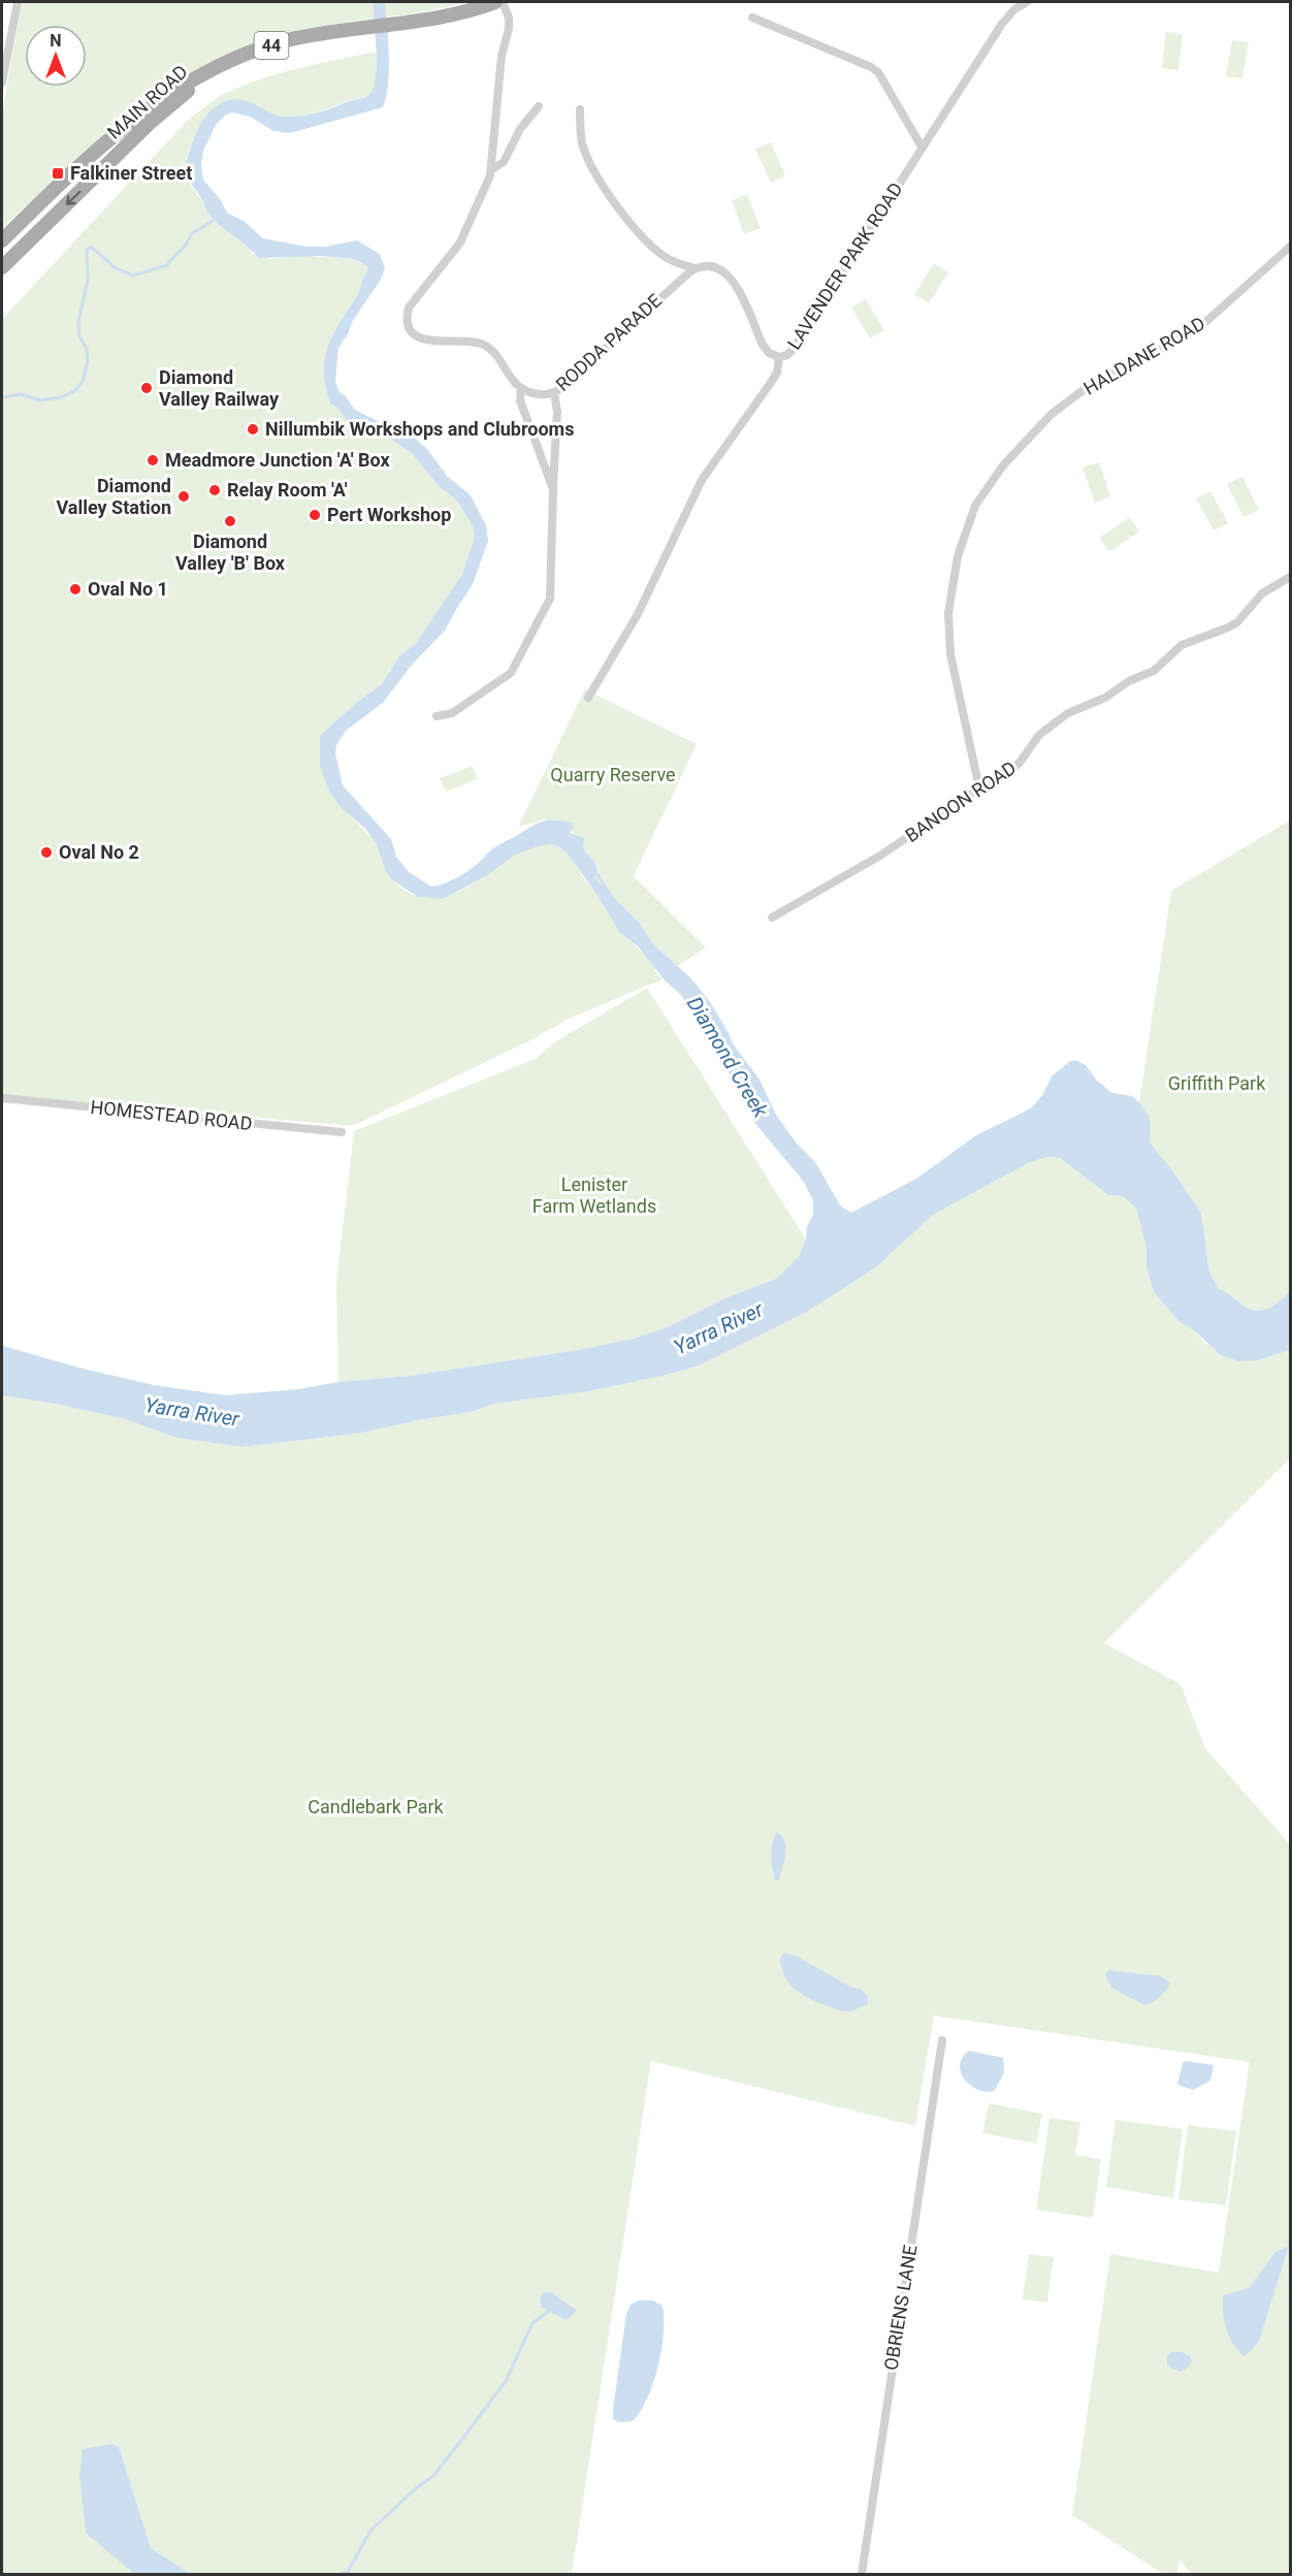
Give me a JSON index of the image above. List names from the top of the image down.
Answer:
{
  "streets": {
    "main road": ["44", "MAIN ROAD"],
    "street": [
      "LAVENDER PARK ROAD",
      "RODDA PARADE",
      "HALDANE ROAD",
      "BANOON ROAD",
      "HOMESTEAD ROAD",
      "OBRIENS LANE"
    ]
  },
  "crossings": [
    ["HALDANE ROAD", "BANOON ROAD"]
  ],
  "water": ["Diamond Creek", "Yarra River"],
  "parks": [
    "Quarry Reserve",
    "Griffith Park",
    "Lenister Farm Wetlands",
    "Candlebark Park"
  ],
  "places": {
    "transit": ["Falkiner Street"],
    "other": [
      "Diamond Valley Railway",
      "Nillumbik Workshops and Clubrooms",
      "Meadmore Junction 'A' Box",
      "Relay Room 'A'",
      "Diamond Valley Station",
      "Pert Workshop",
      "Diamond Valley 'B' Box",
      "Oval No 1",
      "Oval No 2"
    ]
  },
  "north": "top"
}
